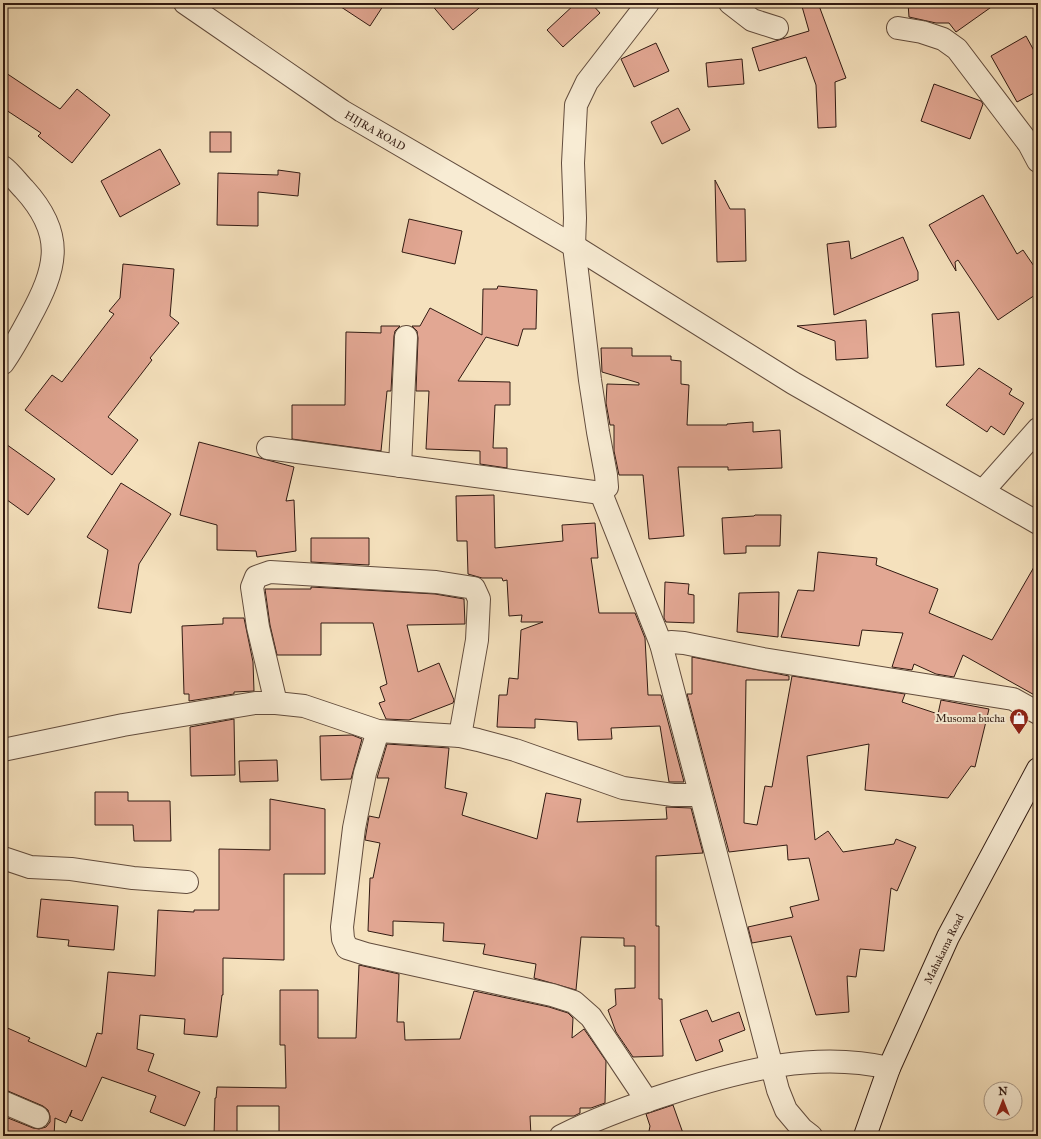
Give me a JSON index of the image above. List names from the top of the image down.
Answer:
{
  "streets": {
    "street": ["HIJRA ROAD", "Mahakama Road"]
  },
  "places": {
    "shop": ["Musoma bucha"]
  },
  "north": "top"
}
